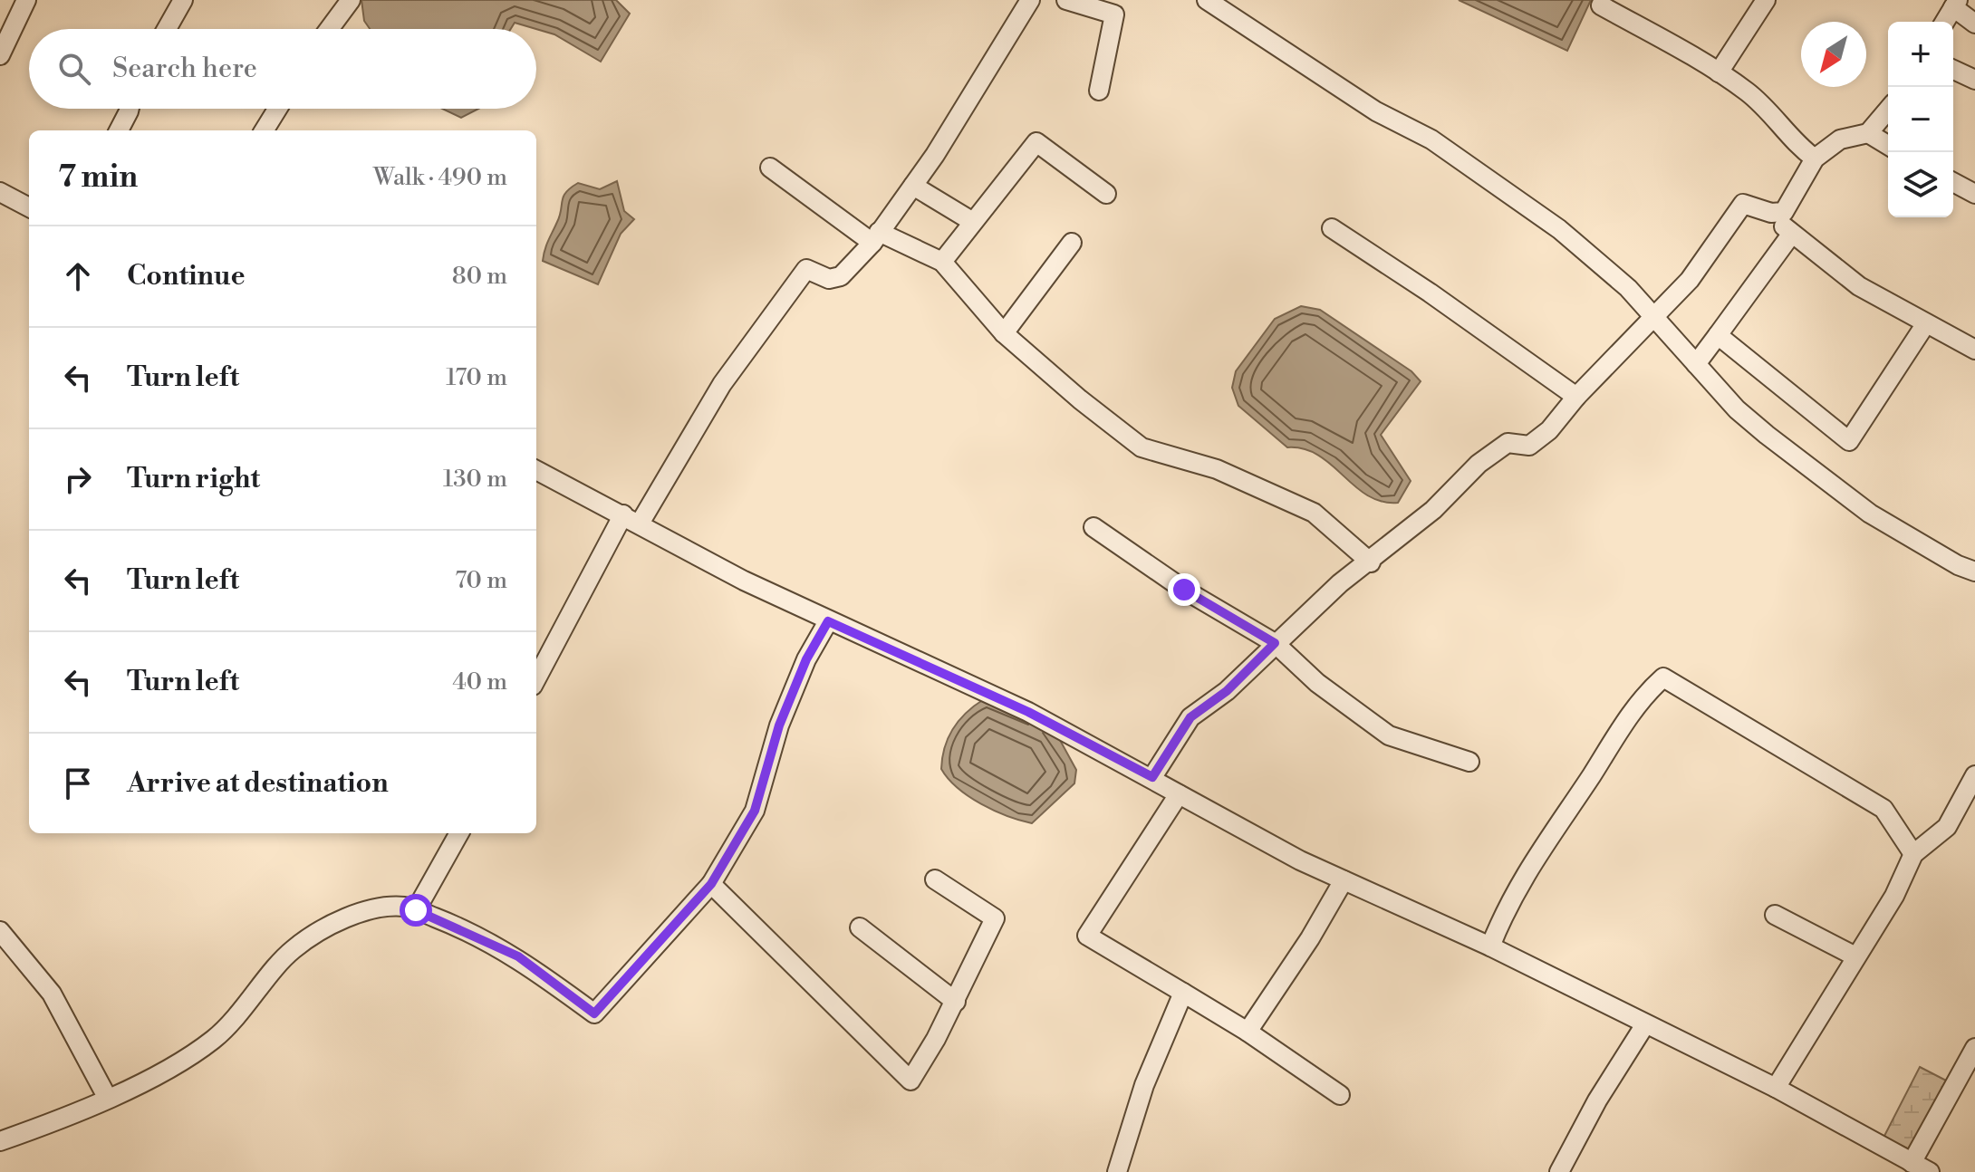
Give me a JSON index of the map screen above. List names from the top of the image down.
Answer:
{
  "north": "bottom left",
  "page": {
    "map_buttons": ["+", "−"],
    "search": "Search here",
    "heading": ["7 min", "Walk · 490 m"],
    "list": [
      ["Continue", "80 m"],
      ["Turn left", "170 m"],
      ["Turn right", "130 m"],
      ["Turn left", "70 m"],
      ["Turn left", "40 m"],
      "Arrive at destination"
    ]
  }
}
